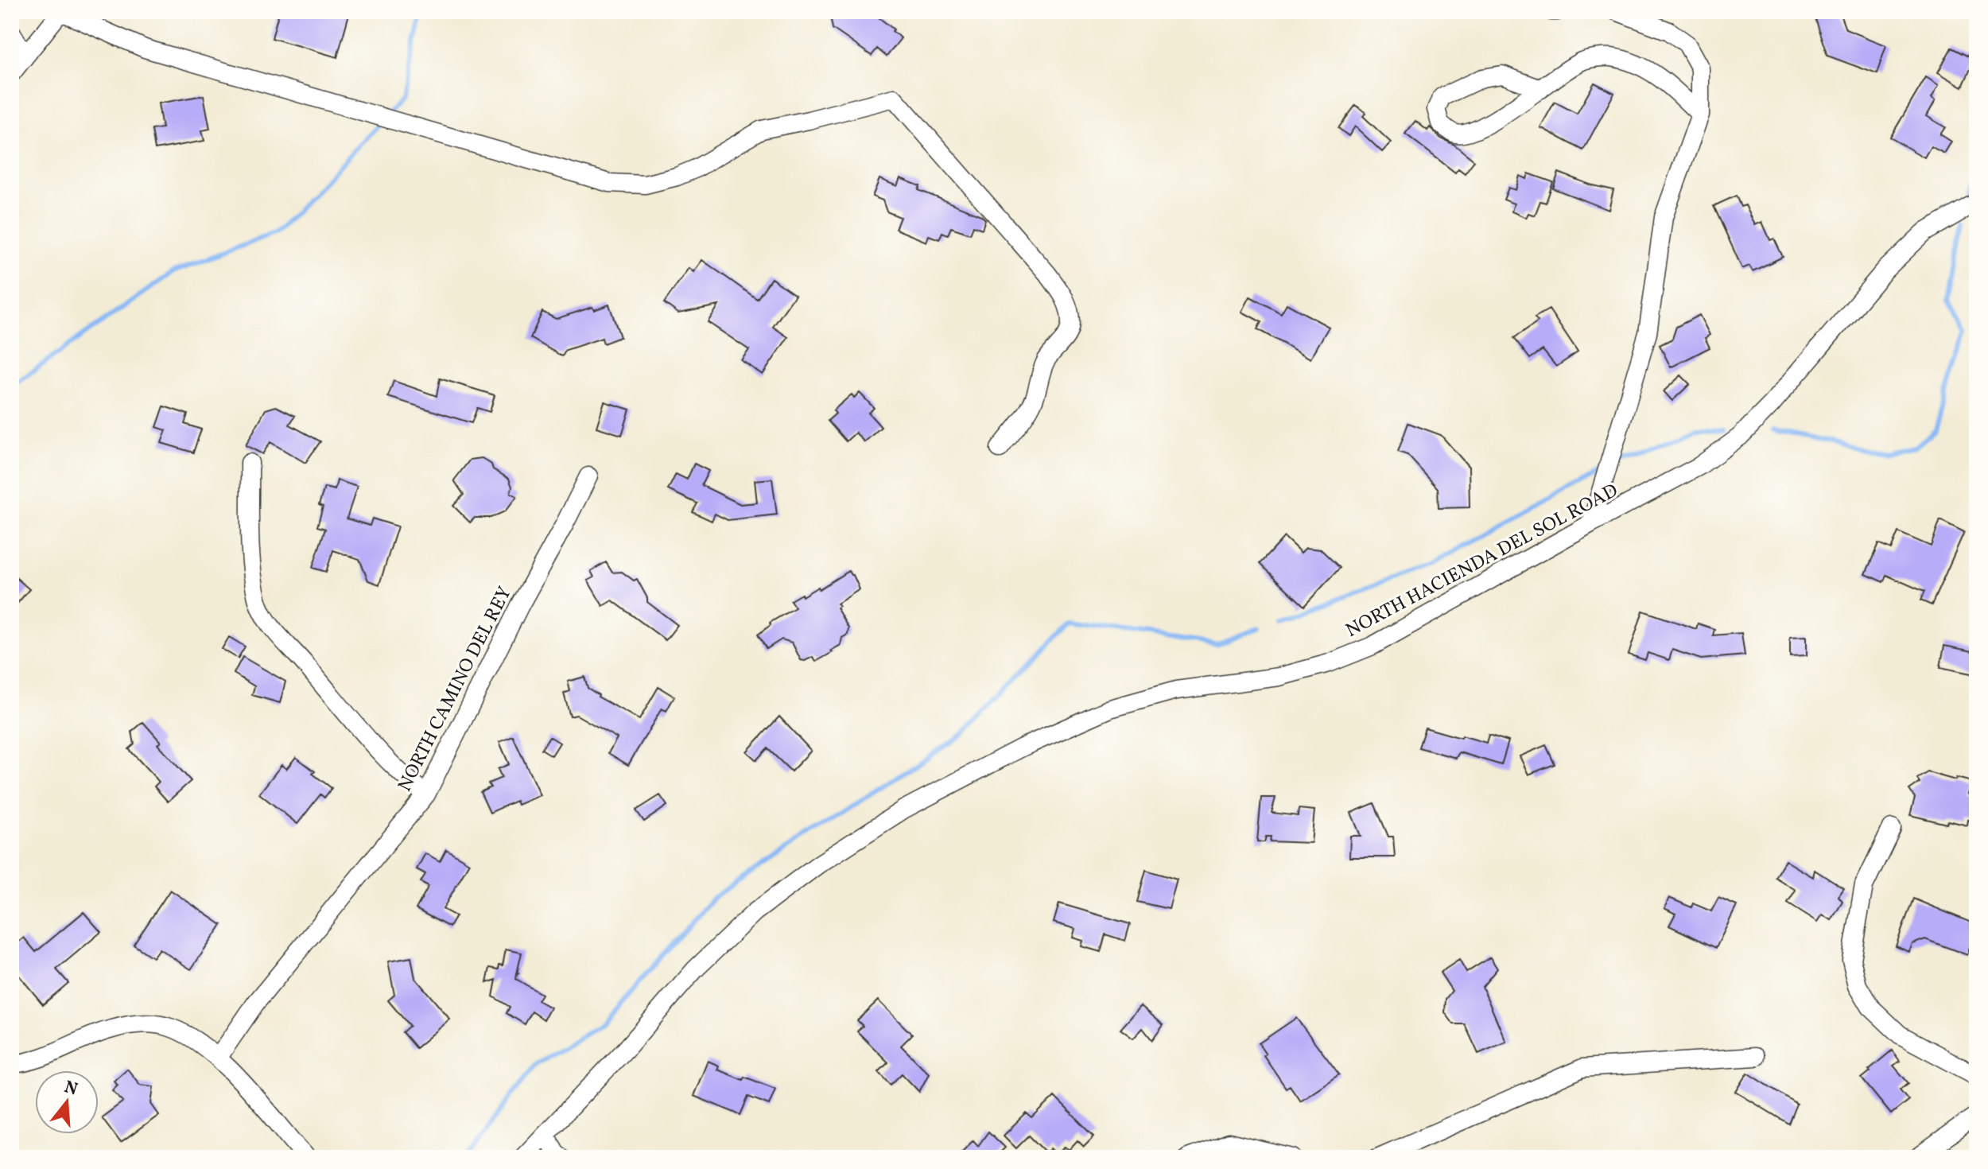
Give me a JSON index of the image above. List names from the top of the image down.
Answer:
{
  "streets": {
    "street": ["NORTH HACIENDA DEL SOL ROAD", "NORTH CAMINO DEL REY"]
  },
  "north": "top"
}
